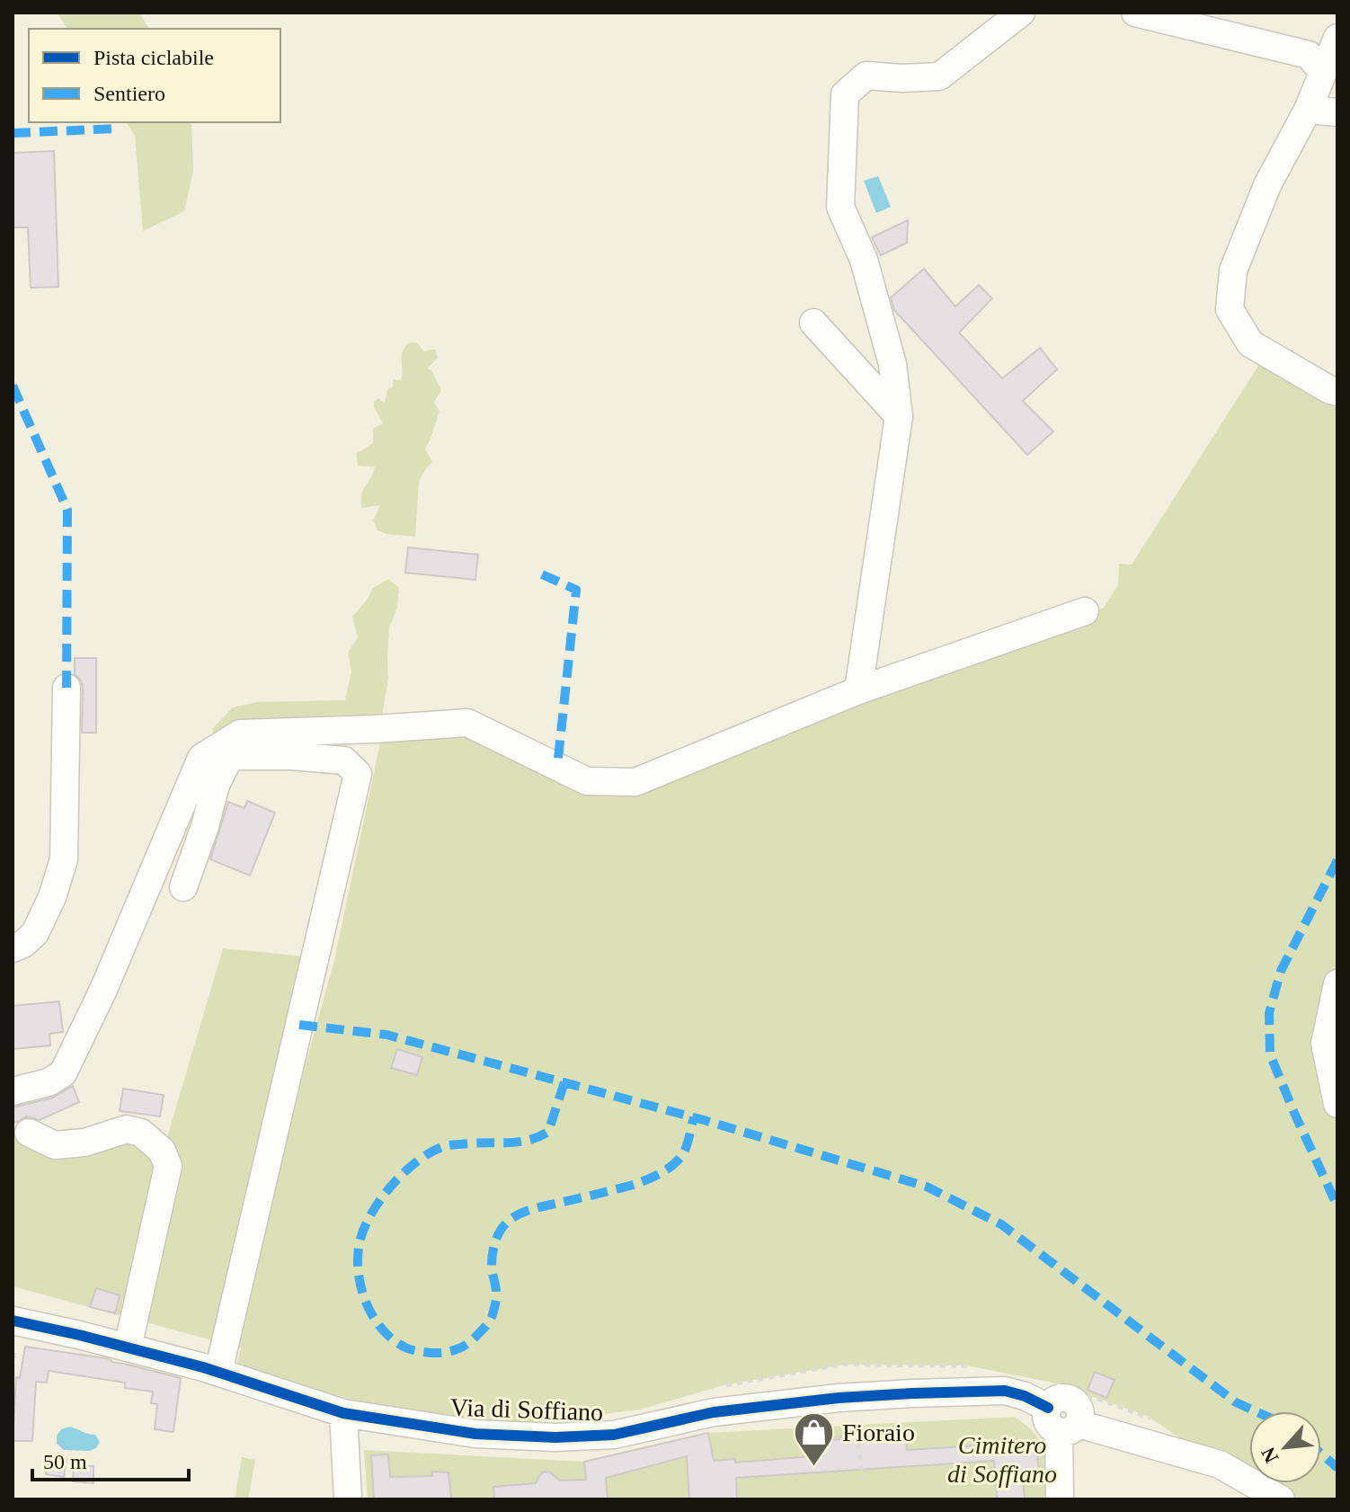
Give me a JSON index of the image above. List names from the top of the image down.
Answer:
{
  "streets": {
    "street": ["Via di Soffiano"]
  },
  "parks": ["Cimitero di Soffiano"],
  "places": {
    "shop": ["Fioraio"]
  },
  "legend": ["Pista ciclabile", "Sentiero"],
  "scale_bar": "50 m",
  "north": "bottom left"
}
